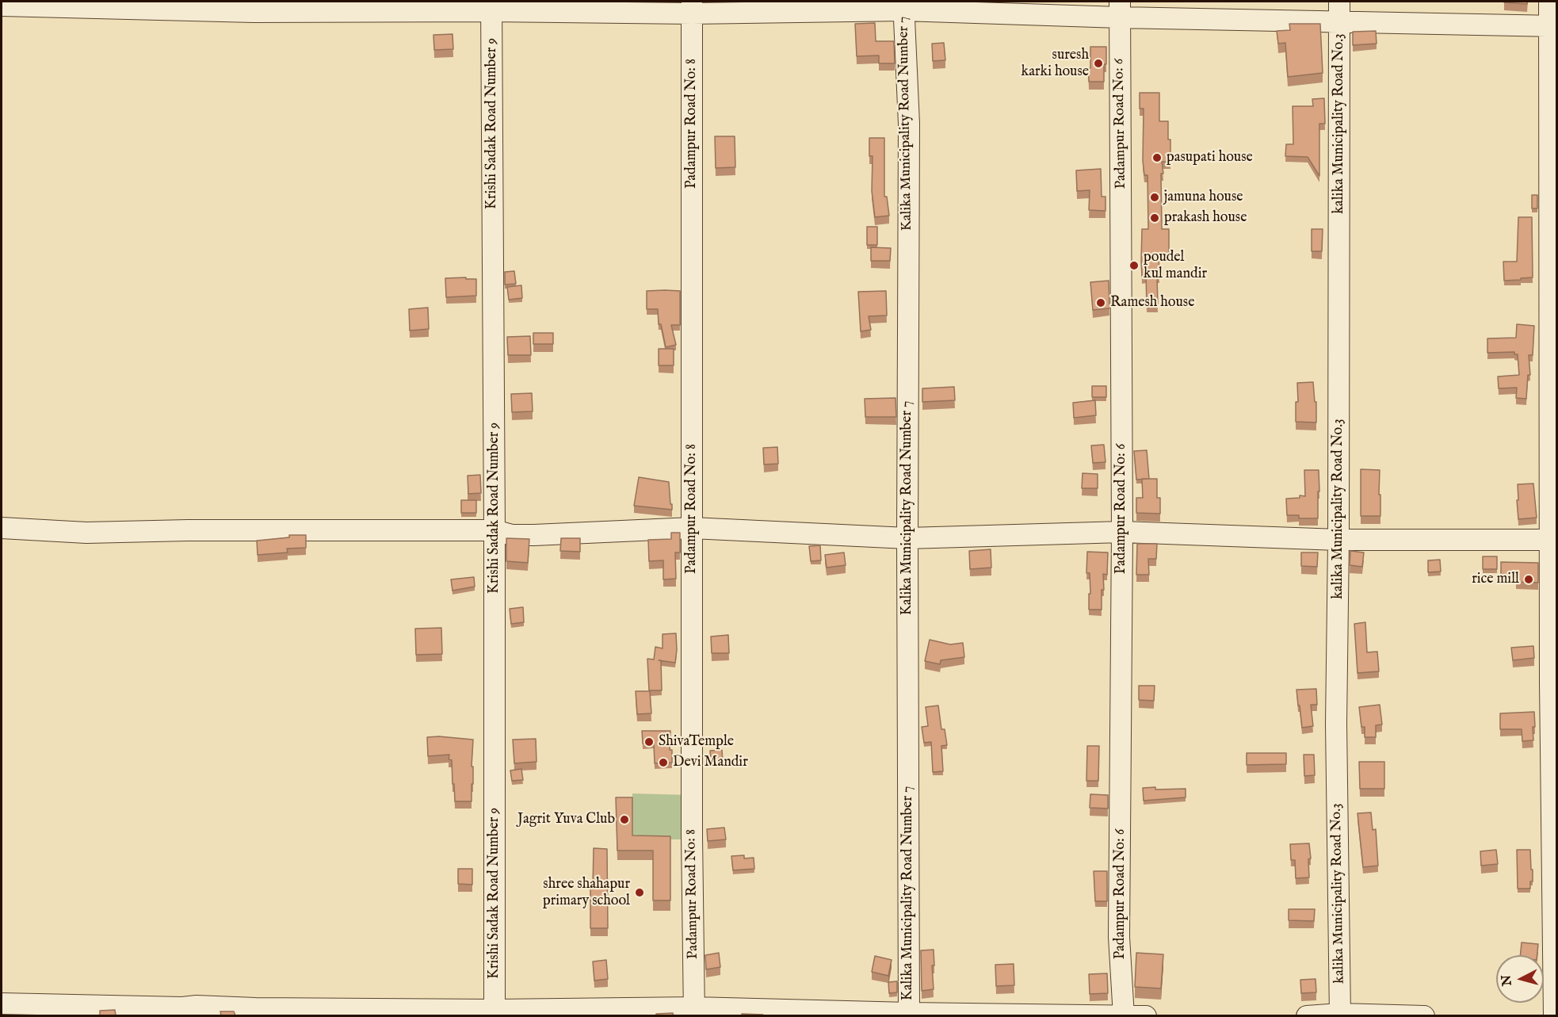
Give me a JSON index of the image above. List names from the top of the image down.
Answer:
{
  "streets": {
    "street": [
      "Krishi Sadak Road Number 9",
      "Padampur Road No: 8",
      "Kalika Municipality Road Number 7",
      "Padampur Road No: 6",
      "kalika Municipality Road No.3"
    ]
  },
  "places": [
    "suresh karki house",
    "pasupati house",
    "jamuna house",
    "prakash house",
    "poudel kul mandir",
    "Ramesh house",
    "rice mill",
    "ShivaTemple",
    "Devi Mandir",
    "Jagrit Yuva Club",
    "shree shahapur primary school"
  ],
  "north": "left"
}
